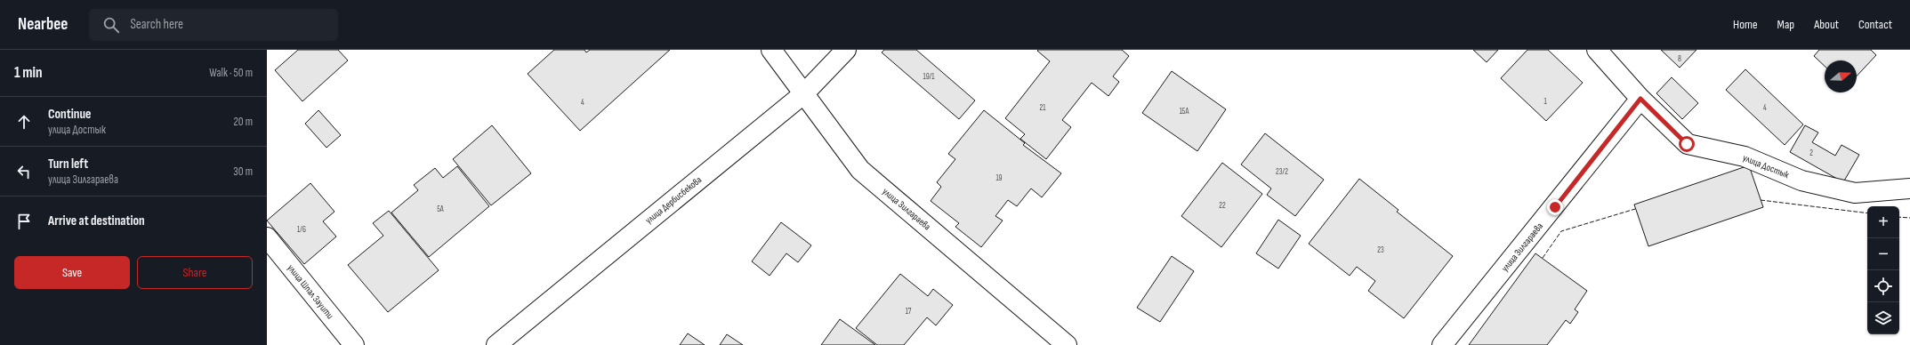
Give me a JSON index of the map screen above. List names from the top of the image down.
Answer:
{
  "streets": {
    "street": [
      "улица Достык",
      "улица Дербисбекова",
      "улица Зилгараева",
      "улица Шпал Зауити"
    ]
  },
  "crossings": [
    ["улица Достык", "улица Зилгараева"],
    ["улица Дербисбекова", "улица Зилгараева"]
  ],
  "house_numbers": [
    "8",
    "19/1",
    "1",
    "4",
    "21",
    "4",
    "15А",
    "2",
    "23/2",
    "19",
    "22",
    "5А",
    "1/6",
    "23",
    "17"
  ],
  "north": "right",
  "page": {
    "header": "Nearbee",
    "search": "Search here",
    "nav": [
      "Home",
      "Map",
      "About",
      "Contact"
    ],
    "heading": ["1 min", "Walk · 50 m"],
    "list": [
      ["Continue", "улица Достык", "20 m"],
      ["Turn left", "улица Зилгараева", "30 m"],
      "Arrive at destination"
    ],
    "map_buttons": ["+", "−"],
    "buttons": ["Save", "Share"]
  }
}
